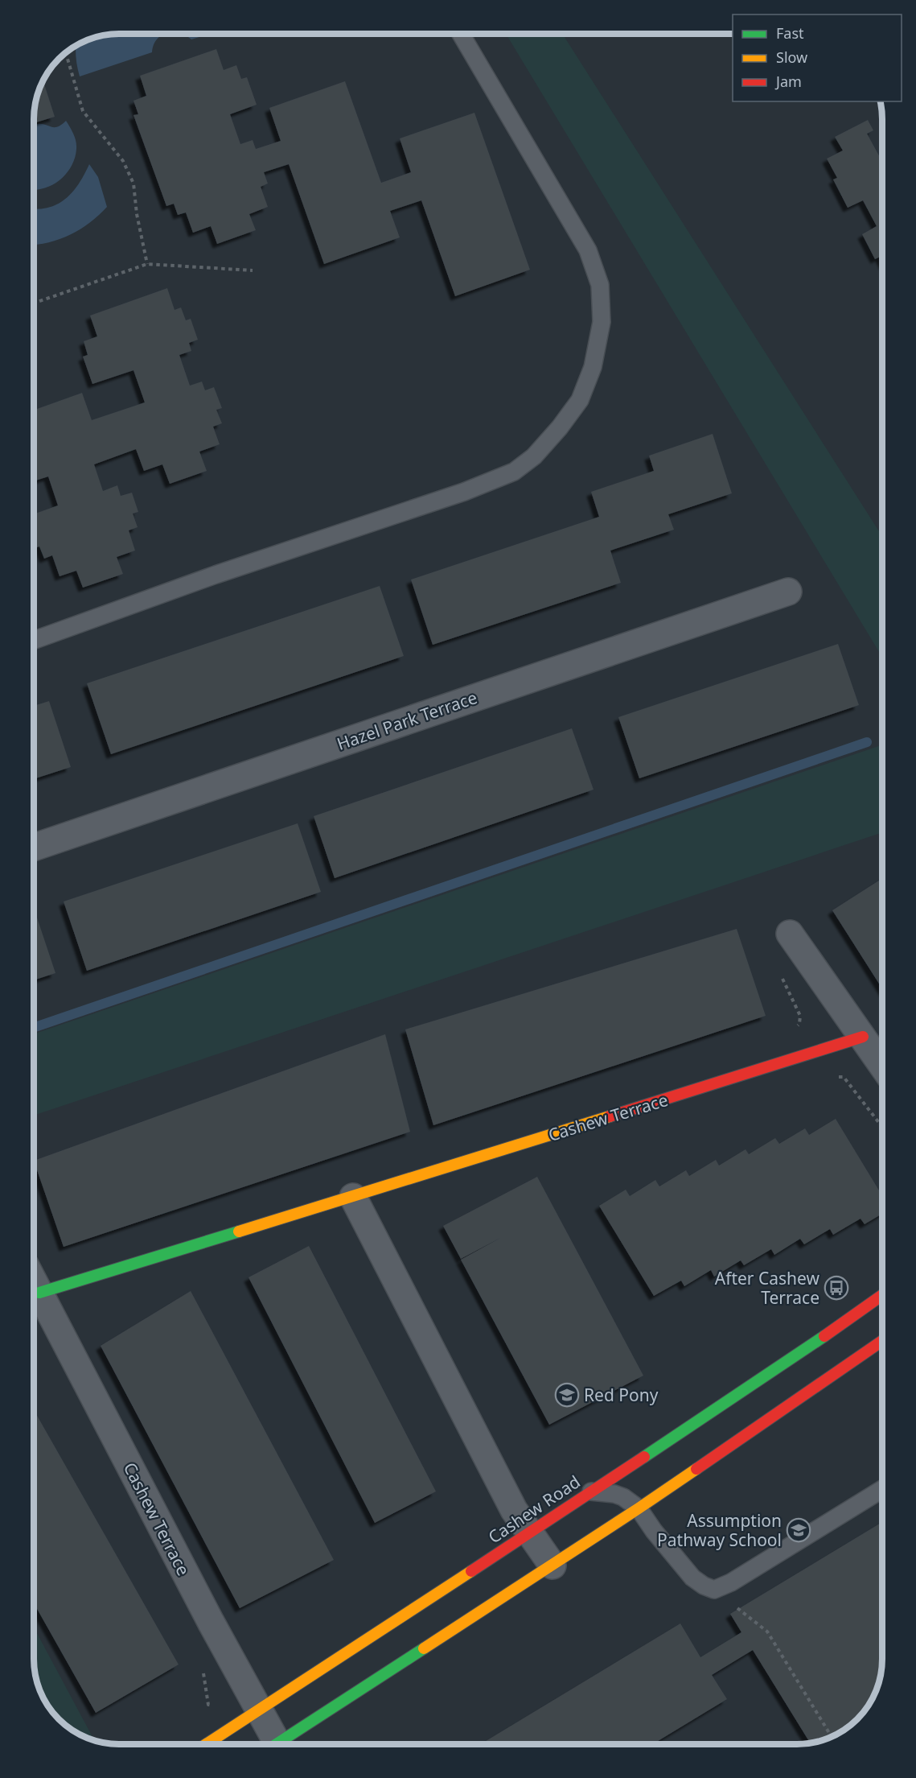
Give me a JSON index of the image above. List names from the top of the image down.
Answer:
{
  "streets": {
    "street": ["Hazel Park Terrace", "Cashew Terrace", "Cashew Road"]
  },
  "crossings": [
    ["Cashew Terrace", "Cashew Road"]
  ],
  "places": {
    "bus stop": ["After Cashew Terrace"],
    "school or university": ["Red Pony", "Assumption Pathway School"]
  },
  "legend": ["Fast", "Slow", "Jam"]
}
